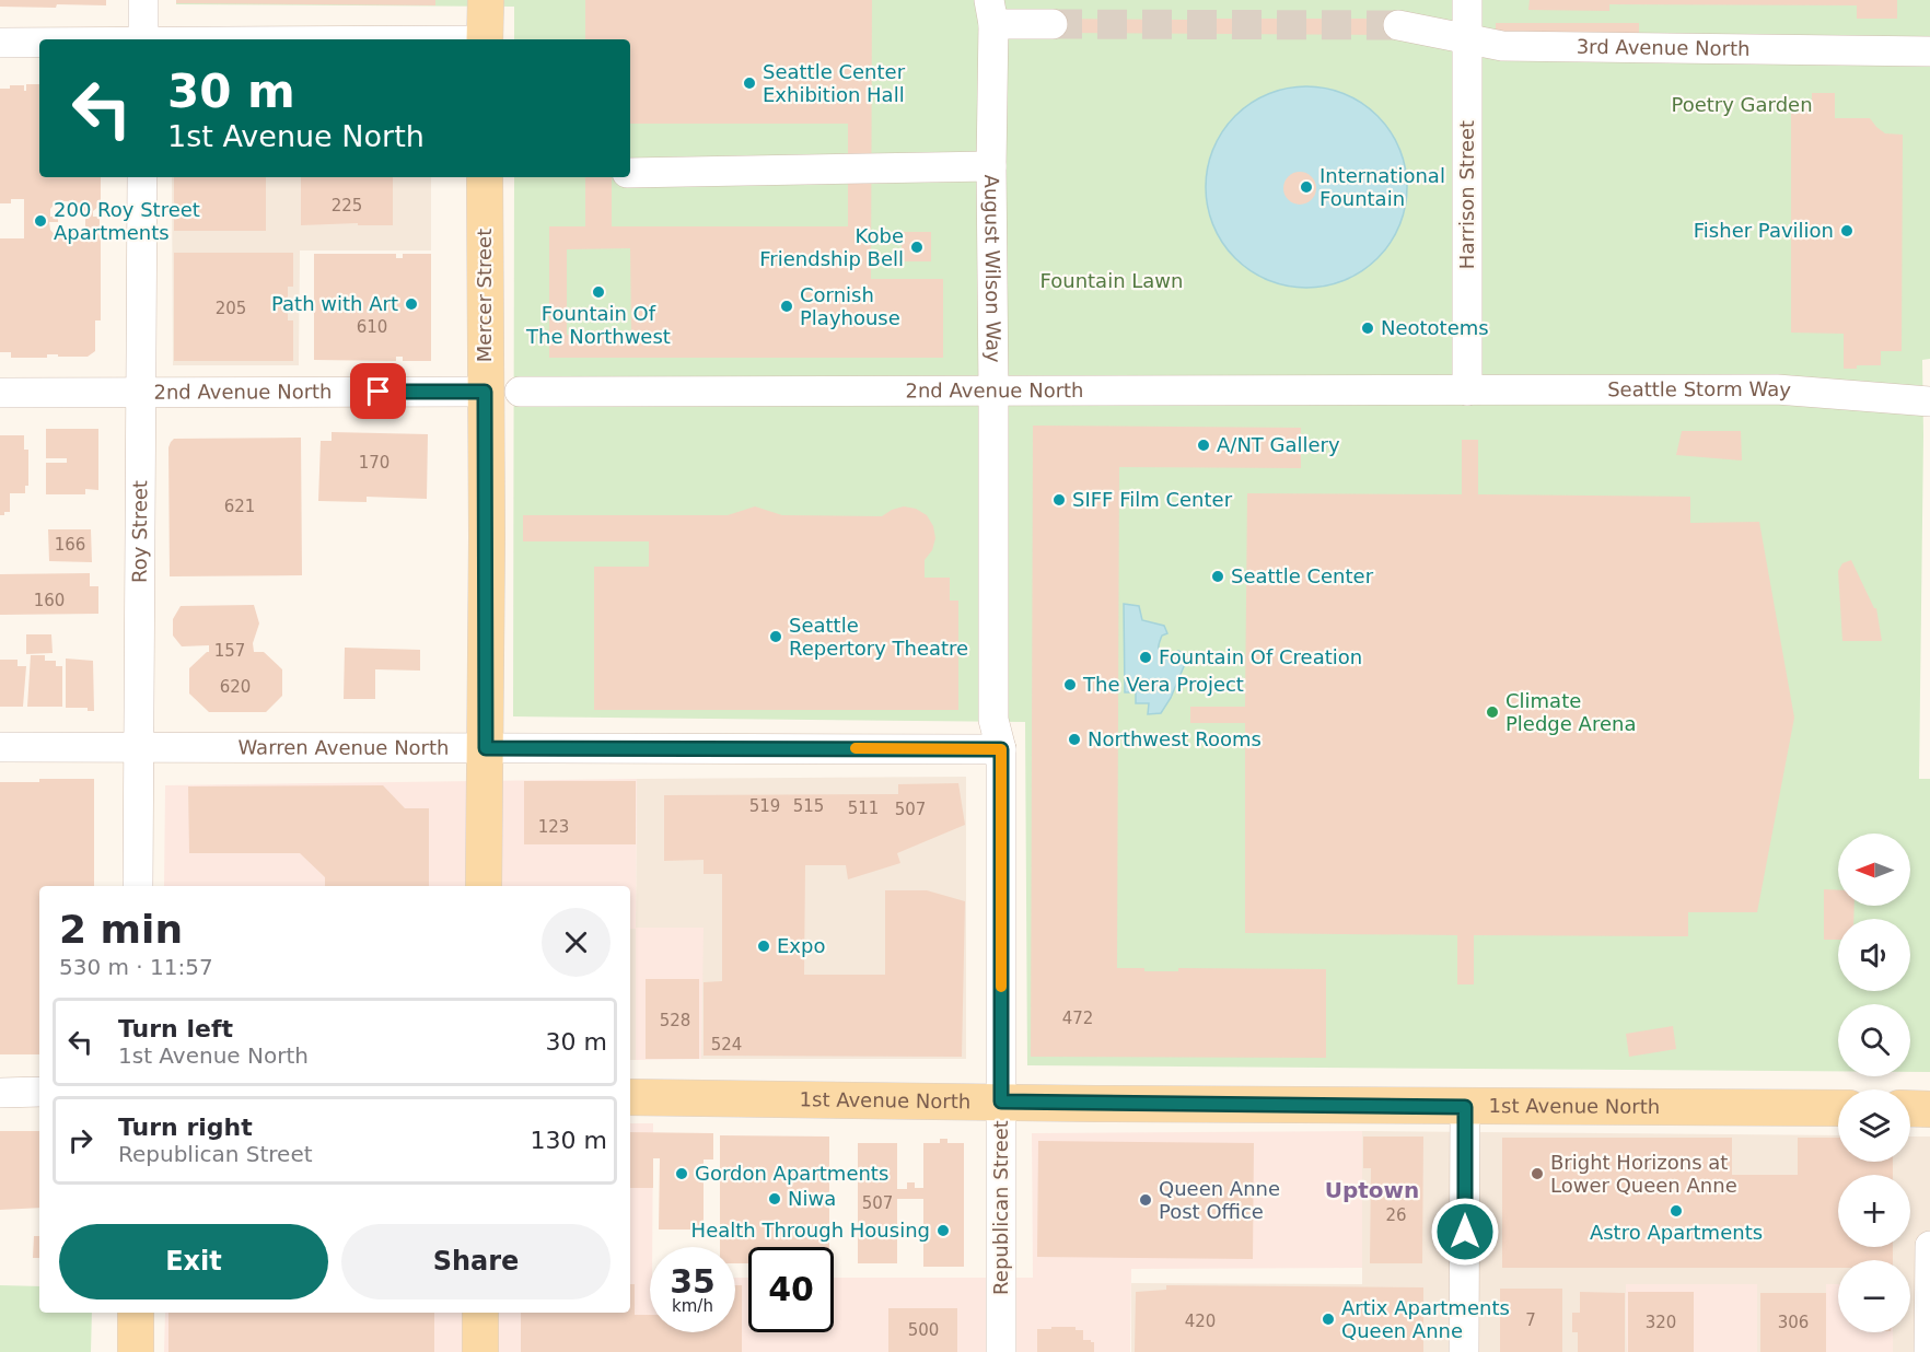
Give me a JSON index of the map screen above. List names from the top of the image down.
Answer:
{
  "streets": {
    "main road": ["Mercer Street", "1st Avenue North"],
    "street": [
      "3rd Avenue North",
      "Harrison Street",
      "August Wilson Way",
      "2nd Avenue North",
      "Seattle Storm Way",
      "Roy Street",
      "Warren Avenue North",
      "Republican Street"
    ]
  },
  "crossings": [
    ["3rd Avenue North", "Harrison Street"],
    ["Harrison Street", "2nd Avenue North"],
    ["Harrison Street", "Seattle Storm Way"],
    ["August Wilson Way", "2nd Avenue North"],
    ["August Wilson Way", "Warren Avenue North"],
    ["August Wilson Way", "Republican Street"],
    ["Mercer Street", "2nd Avenue North"],
    ["Mercer Street", "Warren Avenue North"],
    ["2nd Avenue North", "Seattle Storm Way"],
    ["2nd Avenue North", "Roy Street"],
    ["Roy Street", "Warren Avenue North"],
    ["Warren Avenue North", "Republican Street"],
    ["1st Avenue North", "Republican Street"]
  ],
  "districts": ["Uptown"],
  "parks": ["Poetry Garden", "Fountain Lawn"],
  "places": [
    "Seattle Center Exhibition Hall",
    "International Fountain",
    "200 Roy Street Apartments",
    "Fisher Pavilion",
    "Kobe Friendship Bell",
    "Fountain Of The Northwest",
    "Path with Art",
    "Cornish Playhouse",
    "Neototems",
    "A/NT Gallery",
    "SIFF Film Center",
    "Seattle Center",
    "Seattle Repertory Theatre",
    "Fountain Of Creation",
    "The Vera Project",
    "Climate Pledge Arena",
    "Northwest Rooms",
    "Expo",
    "Gordon Apartments",
    "Bright Horizons at Lower Queen Anne",
    "Niwa",
    "Queen Anne Post Office",
    "Astro Apartments",
    "Health Through Housing",
    "Artix Apartments Queen Anne"
  ],
  "house_numbers": [
    "225",
    "205",
    "610",
    "170",
    "621",
    "166",
    "160",
    "157",
    "620",
    "519",
    "515",
    "511",
    "507",
    "123",
    "472",
    "528",
    "524",
    "507",
    "26",
    "7",
    "420",
    "320",
    "306",
    "500"
  ],
  "north": "left",
  "page": {
    "turn": ["30 m", "1st Avenue North"],
    "map_buttons": ["+", "−"],
    "heading": ["2 min", "530 m · 11:57"],
    "list": [
      {
        "name": "Turn left",
        "note": "1st Avenue North",
        "value": "30 m"
      },
      {
        "name": "Turn right",
        "note": "Republican Street",
        "value": "130 m"
      }
    ],
    "buttons": ["Exit", "Share"],
    "speed": "35 km/h",
    "limit": "40"
  }
}
